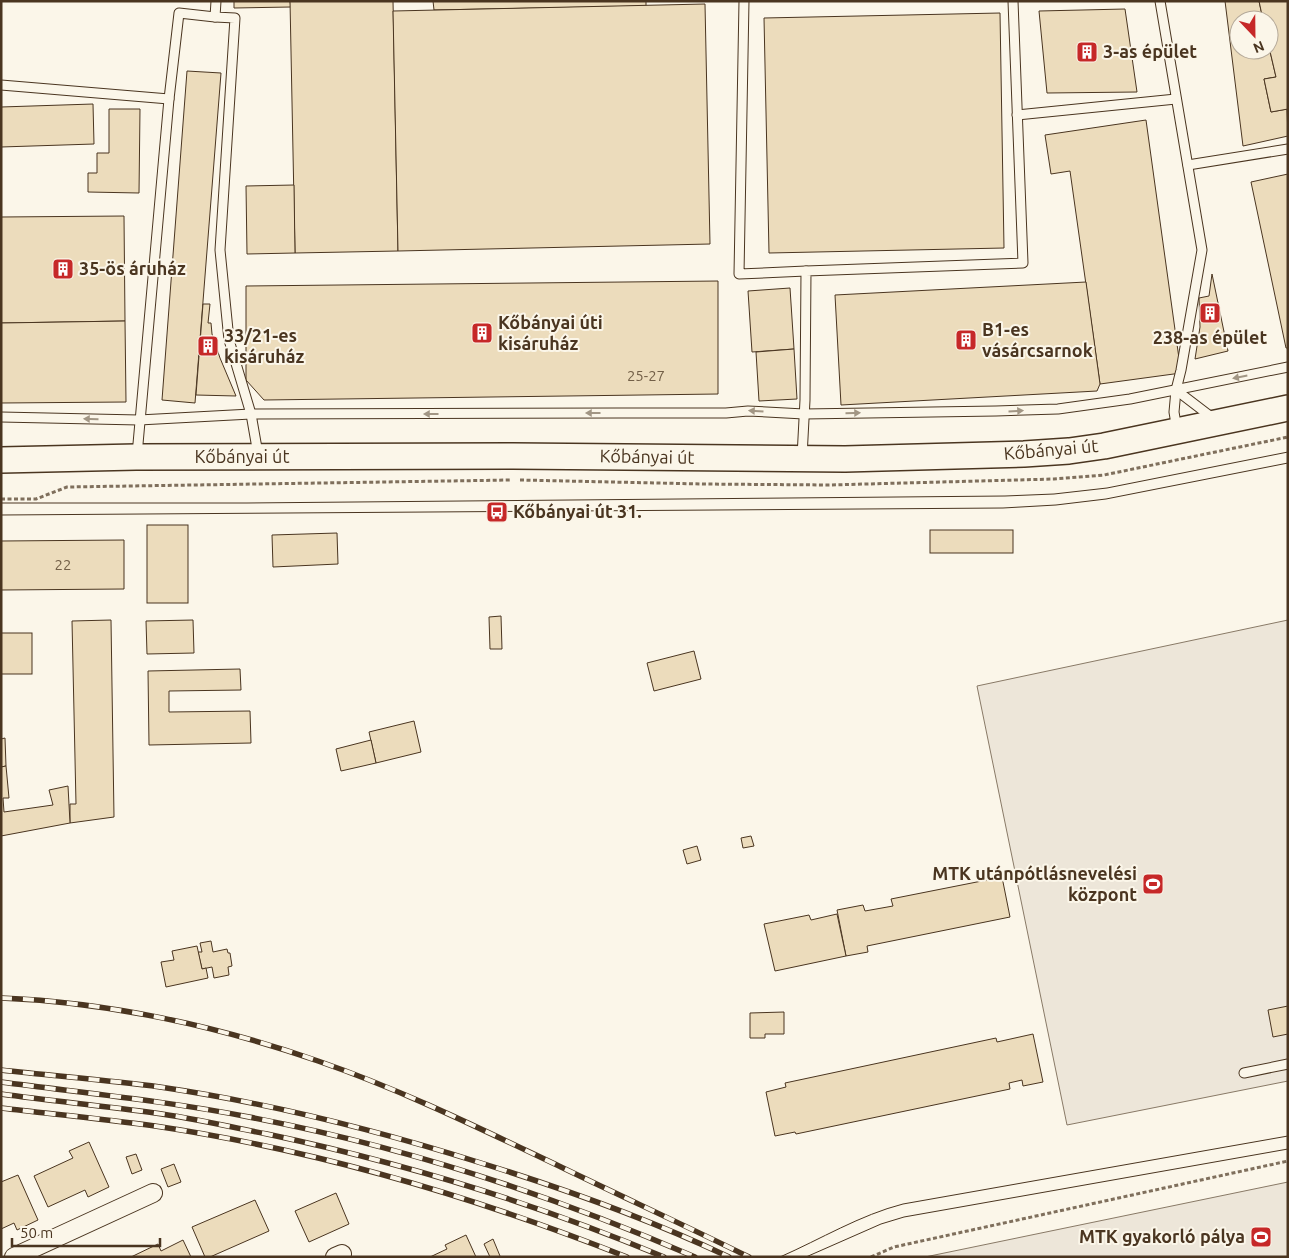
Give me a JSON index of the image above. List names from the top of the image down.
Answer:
{
  "streets": {
    "main road": ["Kőbányai út"]
  },
  "places": {
    "building": [
      "3-as épület",
      "35-ös áruház",
      "238-as épület",
      "Kőbányai úti kisáruház",
      "B1-es vásárcsarnok",
      "33/21-es kisáruház"
    ],
    "bus stop": ["Kőbányai út 31."],
    "sports": ["MTK utánpótlásnevelési központ", "MTK gyakorló pálya"]
  },
  "house_numbers": ["25-27", "22"],
  "scale_bar": "50 m",
  "north": "bottom"
}
